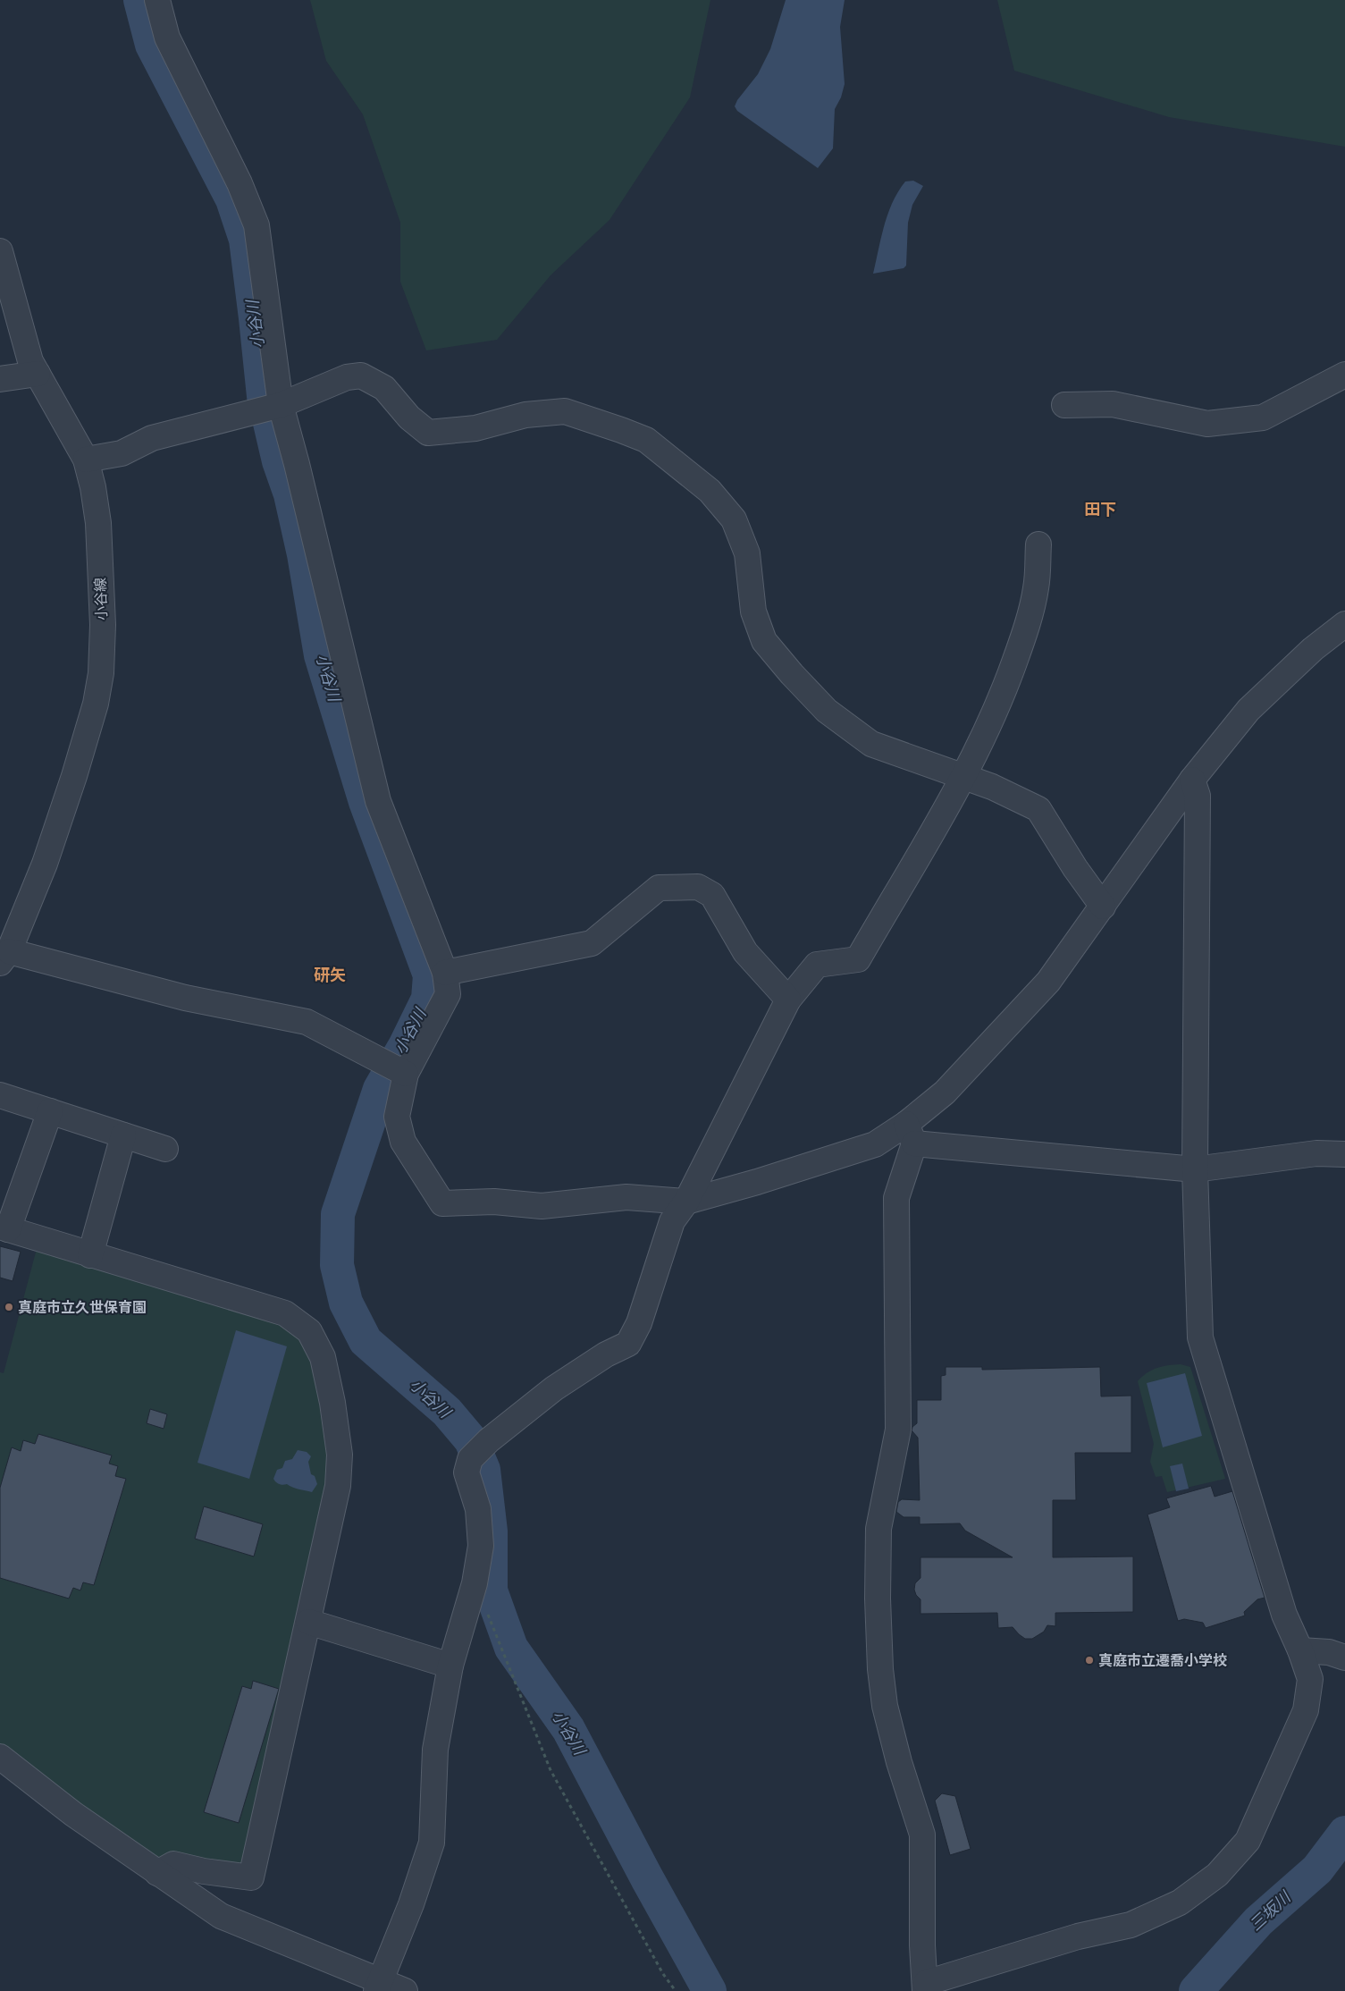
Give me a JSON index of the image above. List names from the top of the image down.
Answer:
{
  "streets": {
    "street": ["小谷線"]
  },
  "districts": ["田下", "研矢"],
  "water": ["小谷川", "三坂川"],
  "places": ["真庭市立久世保育園", "真庭市立遷喬小学校"]
}
